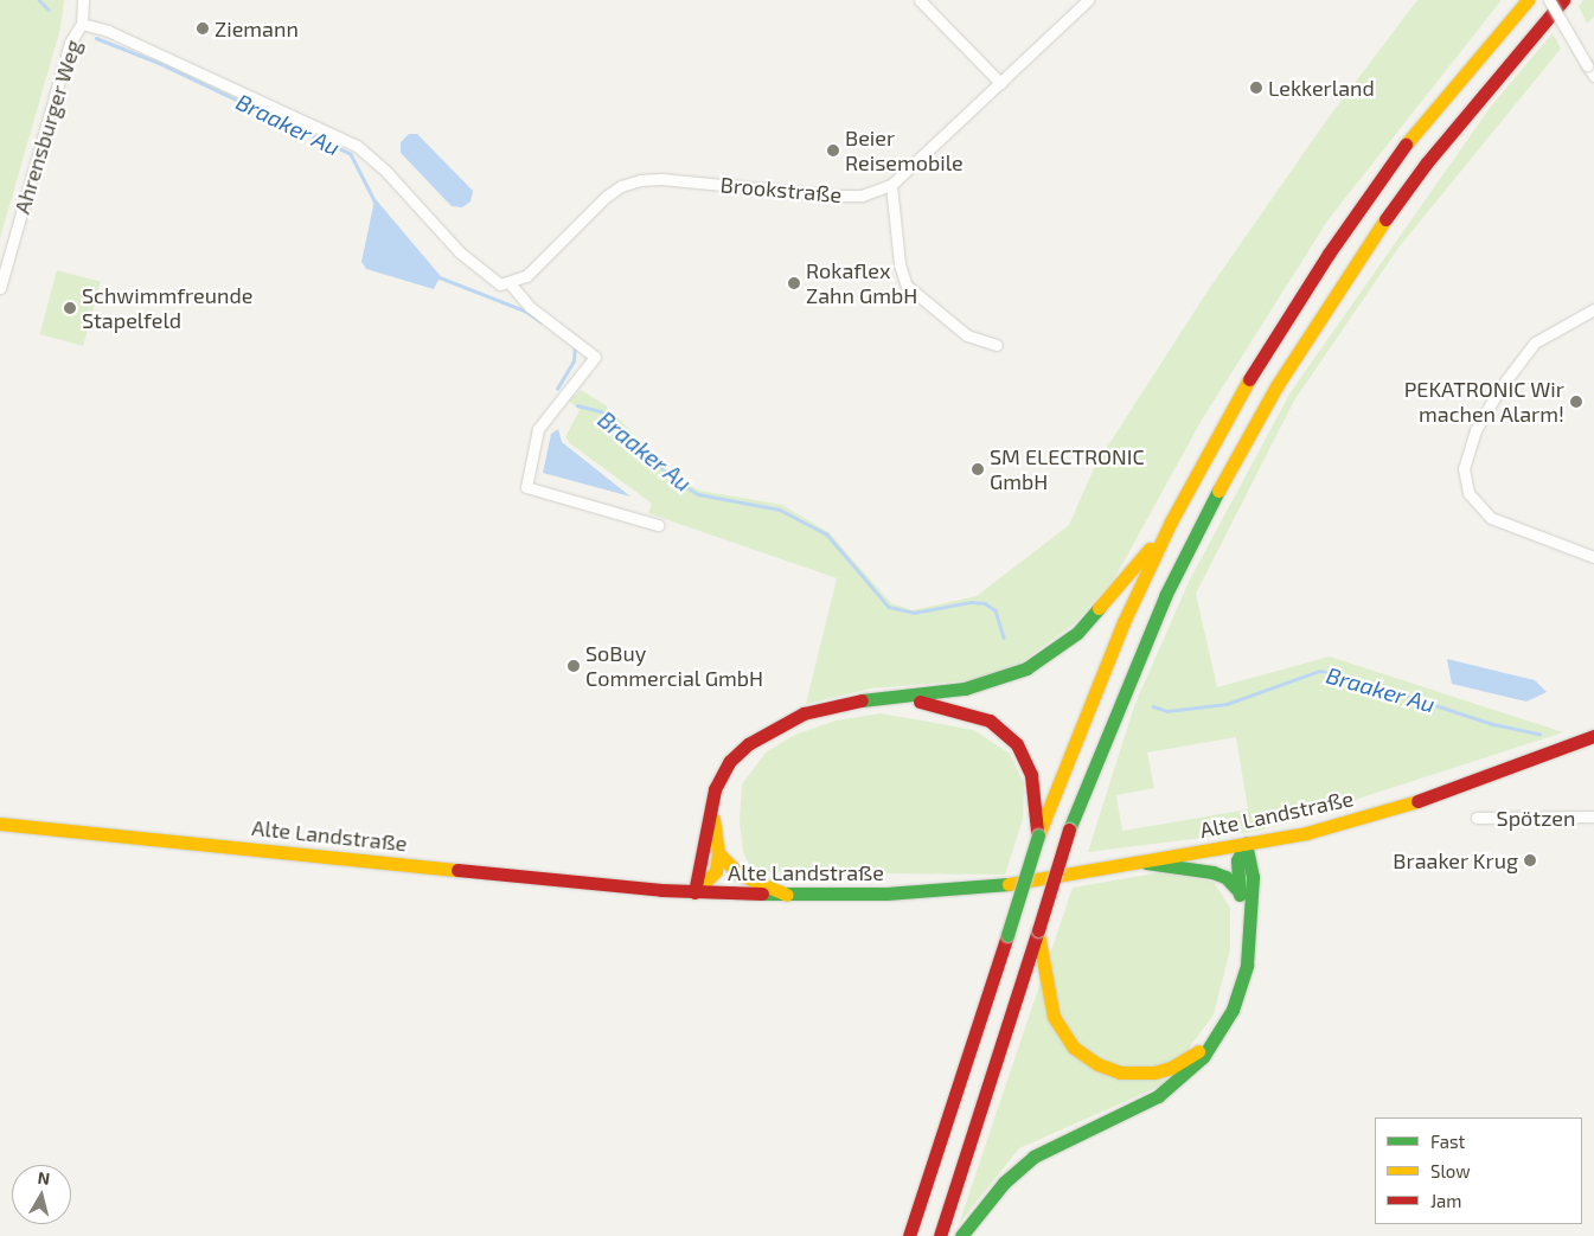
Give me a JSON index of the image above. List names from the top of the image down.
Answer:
{
  "streets": {
    "main road": ["Alte Landstraße"],
    "street": ["Ahrensburger Weg", "Brookstraße", "Spötzen"]
  },
  "water": ["Braaker Au"],
  "places": [
    "Ziemann",
    "Lekkerland",
    "Beier Reisemobile",
    "Rokaflex Zahn GmbH",
    "Schwimmfreunde Stapelfeld",
    "PEKATRONIC Wir machen Alarm!",
    "SM ELECTRONIC GmbH",
    "SoBuy Commercial GmbH",
    "Braaker Krug"
  ],
  "legend": ["Fast", "Slow", "Jam"],
  "north": "top"
}
